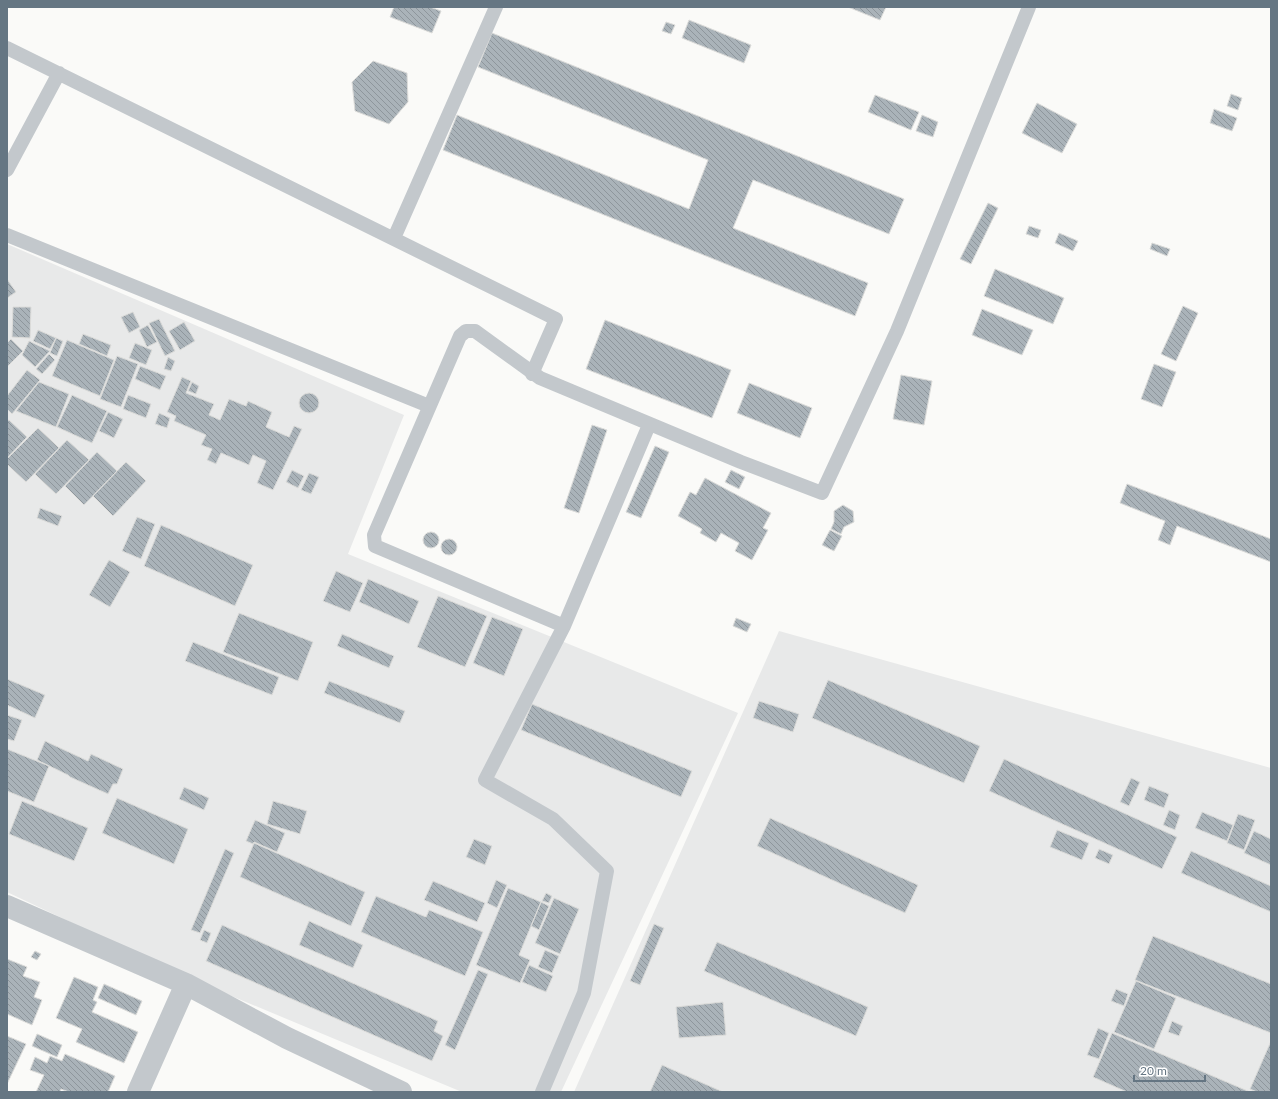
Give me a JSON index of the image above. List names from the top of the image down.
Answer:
{
  "scale_bar": "20 m"
}
